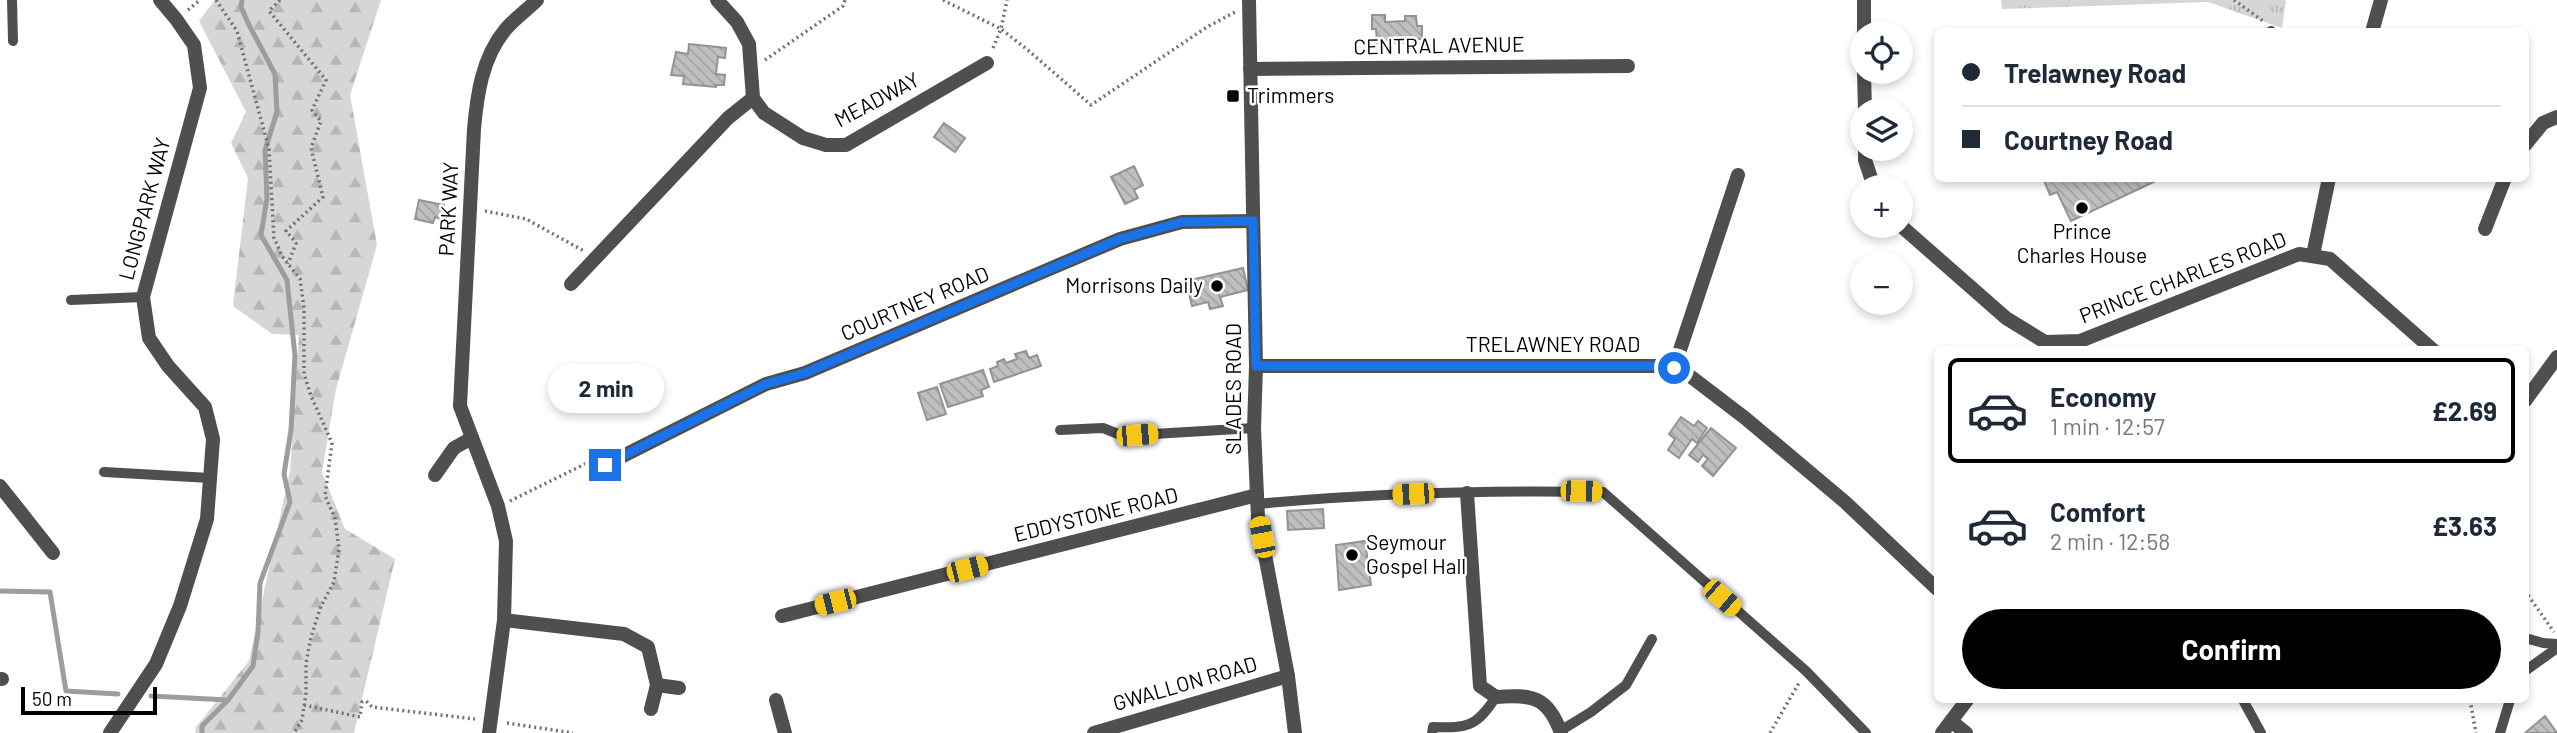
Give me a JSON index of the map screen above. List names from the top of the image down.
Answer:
{
  "streets": {
    "street": [
      "CENTRAL AVENUE",
      "MEADWAY",
      "LONGPARK WAY",
      "PARK WAY",
      "PRINCE CHARLES ROAD",
      "COURTNEY ROAD",
      "TRELAWNEY ROAD",
      "SLADES ROAD",
      "EDDYSTONE ROAD",
      "GWALLON ROAD"
    ]
  },
  "crossings": [
    ["CENTRAL AVENUE", "SLADES ROAD"],
    ["COURTNEY ROAD", "SLADES ROAD"],
    ["TRELAWNEY ROAD", "SLADES ROAD"],
    ["SLADES ROAD", "EDDYSTONE ROAD"],
    ["SLADES ROAD", "GWALLON ROAD"]
  ],
  "places": {
    "transit": ["Trimmers"],
    "other": ["Prince Charles House", "Morrisons Daily", "Seymour Gospel Hall"]
  },
  "scale_bar": "50 m",
  "page": {
    "map_buttons": ["+", "−"],
    "banner": ["Trelawney Road", "Courtney Road"],
    "list": [
      {
        "name": "Economy",
        "note": "1 min · 12:57",
        "value": "£2.69"
      },
      {
        "name": "Comfort",
        "note": "2 min · 12:58",
        "value": "£3.63"
      }
    ],
    "bubble": "2 min",
    "buttons": "Confirm",
    "scale": "50 m"
  }
}
